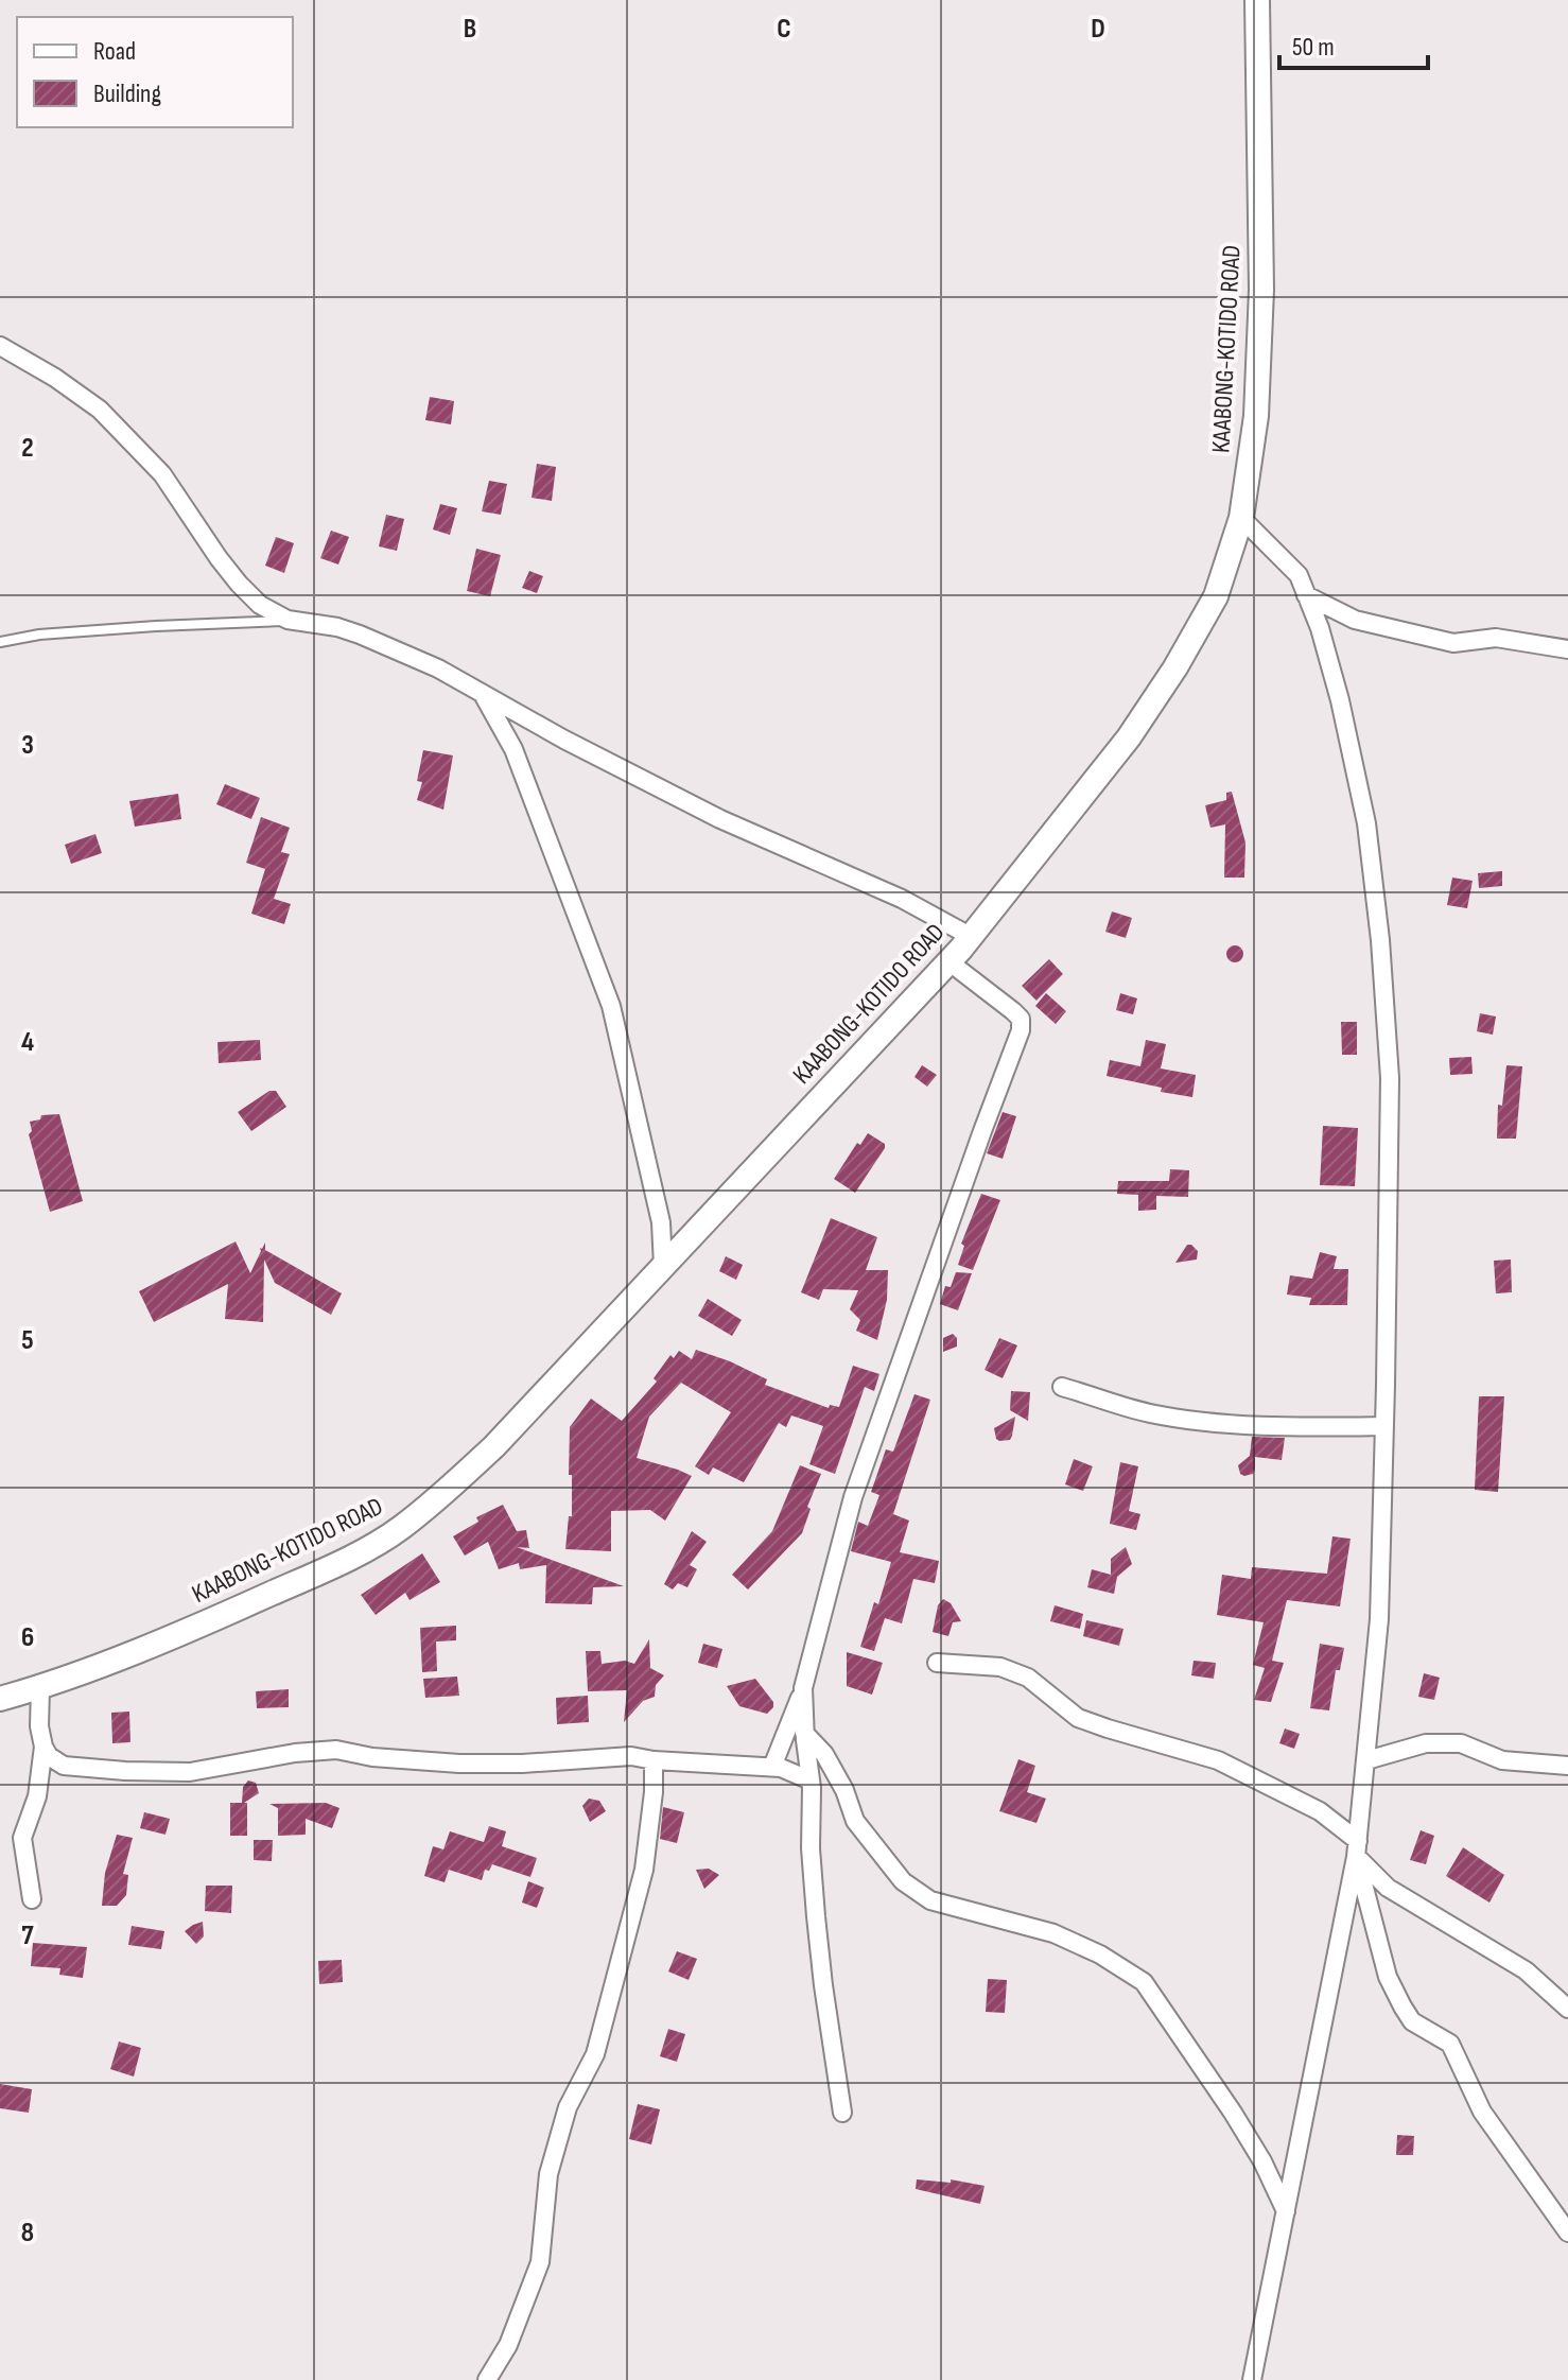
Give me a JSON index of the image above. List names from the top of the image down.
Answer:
{
  "streets": {
    "main road": ["KAABONG-KOTIDO ROAD"]
  },
  "legend": ["Road", "Building"],
  "scale_bar": "50 m",
  "grid": {
    "columns": ["B", "C", "D"],
    "rows": [
      "2",
      "3",
      "4",
      "5",
      "6",
      "7",
      "8"
    ]
  }
}
